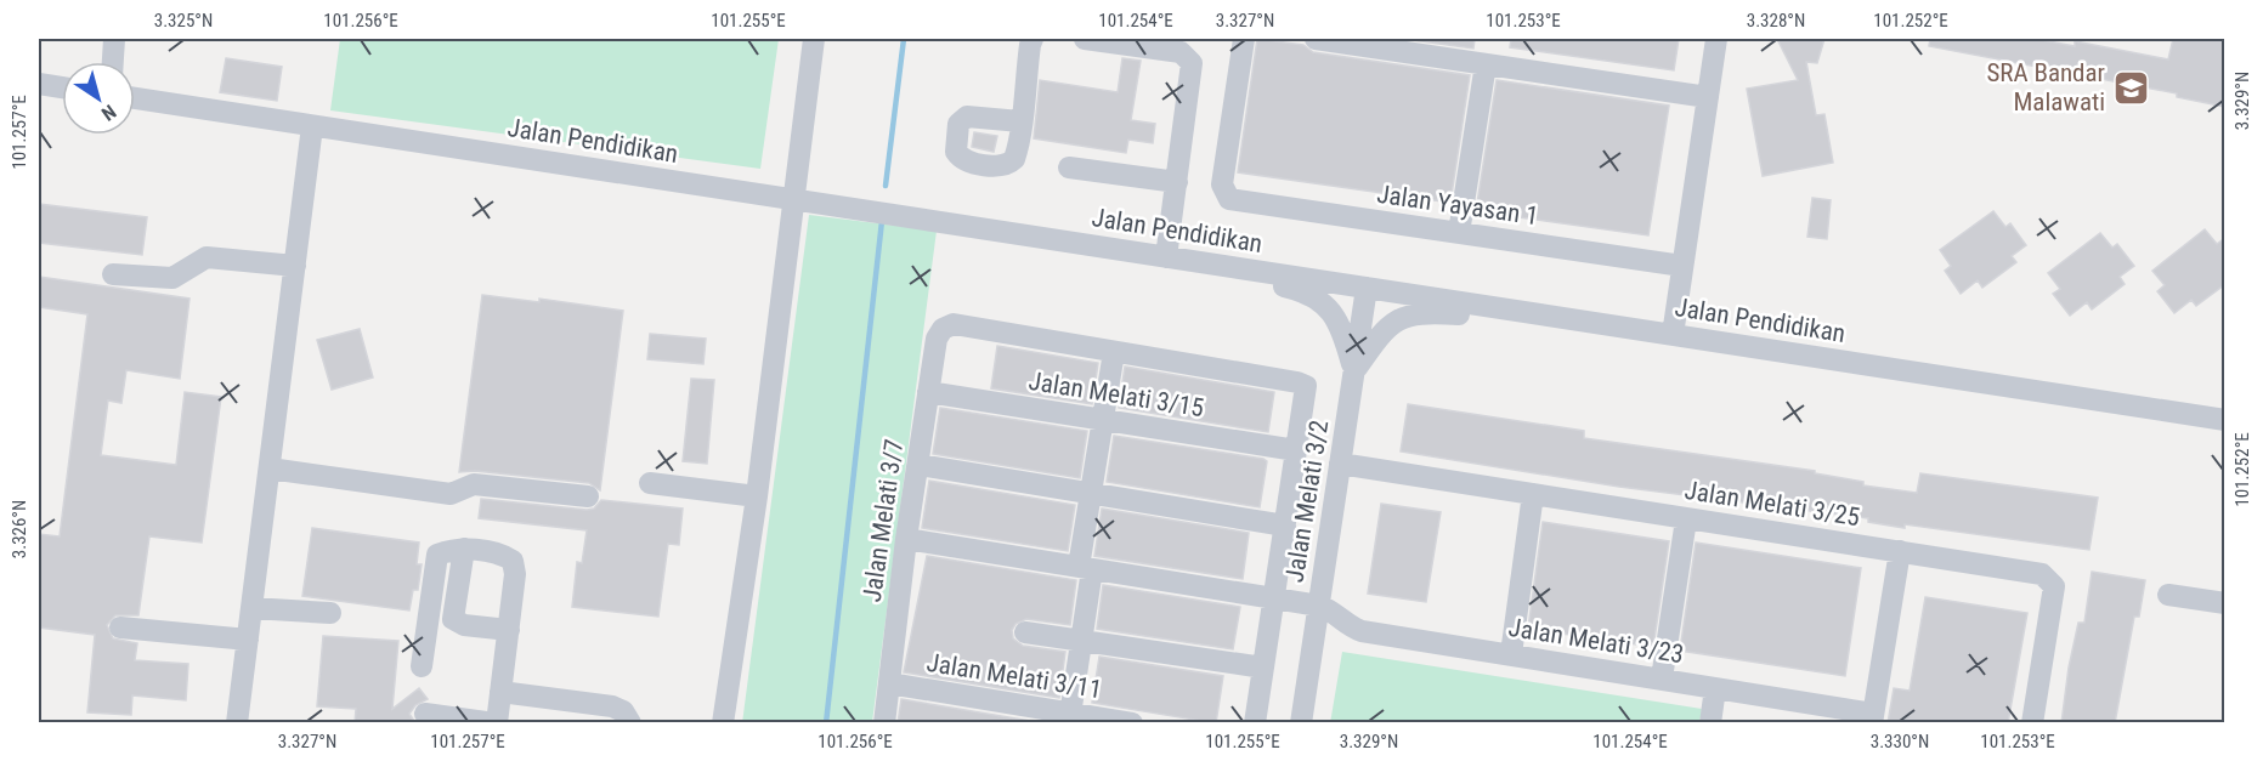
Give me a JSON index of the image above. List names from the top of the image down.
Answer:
{
  "streets": {
    "street": [
      "Jalan Pendidikan",
      "Jalan Yayasan 1",
      "Jalan Melati 3/15",
      "Jalan Melati 3/2",
      "Jalan Melati 3/25",
      "Jalan Melati 3/7",
      "Jalan Melati 3/23",
      "Jalan Melati 3/11"
    ]
  },
  "crossings": [
    ["Jalan Pendidikan", "Jalan Melati 3/2"],
    ["Jalan Melati 3/15", "Jalan Melati 3/7"],
    ["Jalan Melati 3/2", "Jalan Melati 3/25"],
    ["Jalan Melati 3/2", "Jalan Melati 3/23"],
    ["Jalan Melati 3/7", "Jalan Melati 3/11"]
  ],
  "places": {
    "school or university": ["SRA Bandar Malawati"]
  },
  "north": "bottom right",
  "coordinates": [
    "3.325°N",
    "101.256°E",
    "101.255°E",
    "101.254°E",
    "3.327°N",
    "101.253°E",
    "3.328°N",
    "101.252°E",
    "3.329°N",
    "101.257°E",
    "3.326°N",
    "3.330°N"
  ]
}
